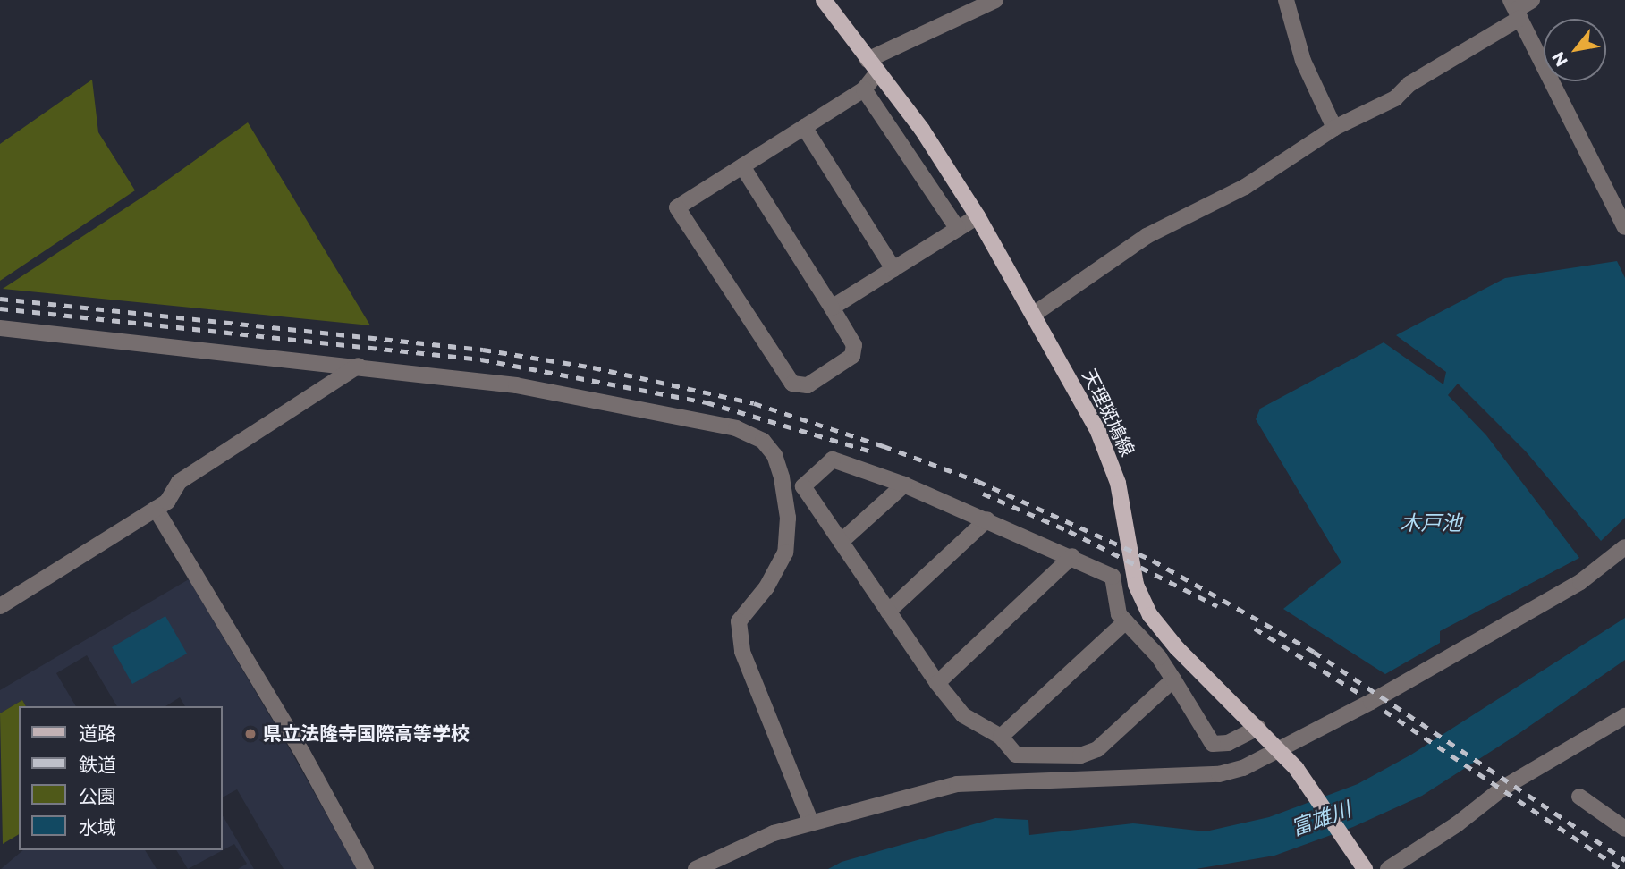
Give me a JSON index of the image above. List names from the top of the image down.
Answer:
{
  "streets": {
    "main road": ["天理斑鳩線"]
  },
  "water": ["木戸池", "富雄川"],
  "places": ["県立法隆寺国際高等学校"],
  "legend": [
    "道路",
    "鉄道",
    "公園",
    "水域"
  ],
  "north": "bottom left"
}
